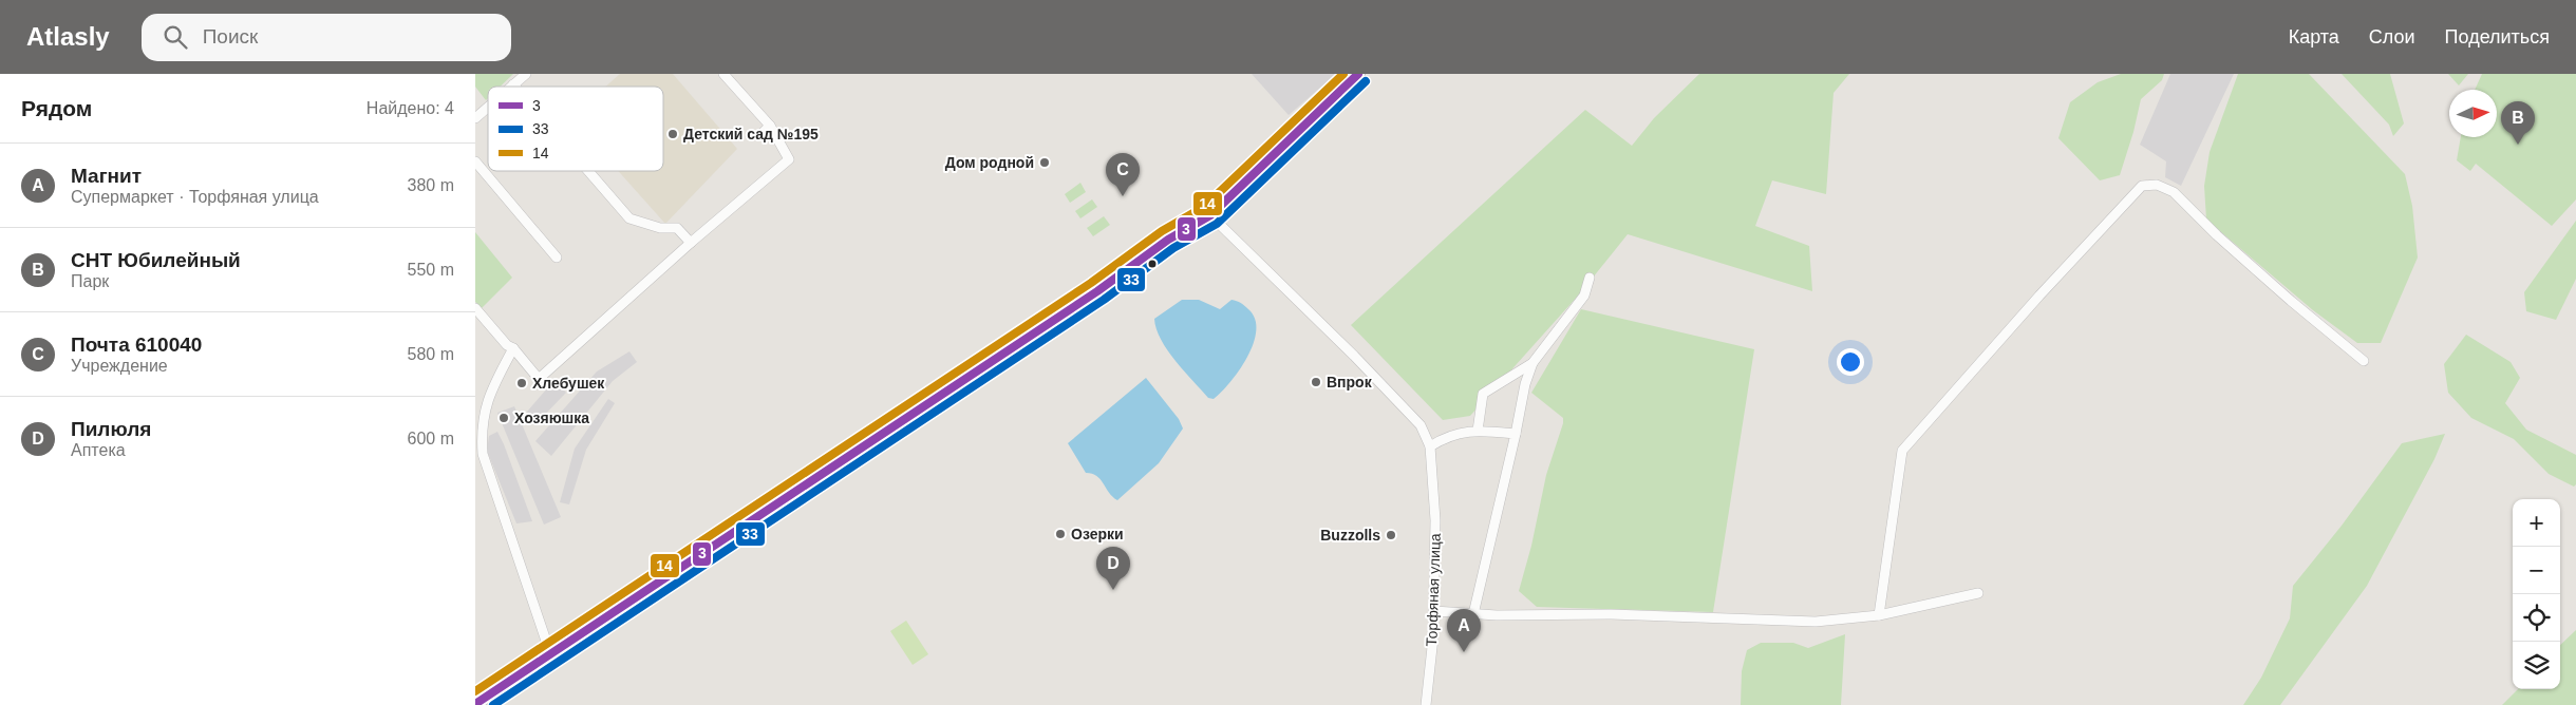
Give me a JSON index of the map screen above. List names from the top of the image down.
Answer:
{
  "streets": {
    "street": ["Торфяная улица"]
  },
  "places": [
    "Детский сад №195",
    "Дом родной",
    "Впрок",
    "Хлебушек",
    "Хозяюшка",
    "Озерки",
    "Buzzolls"
  ],
  "lines": ["transit line 3", "transit line 14", "transit line 33"],
  "legend": ["3", "33", "14"],
  "north": "right",
  "page": {
    "header": "Atlasly",
    "search": "Поиск",
    "nav": ["Карта", "Слои", "Поделиться"],
    "heading": ["Рядом", "Найдено: 4"],
    "pins": [
      "B",
      "C",
      "D",
      "A"
    ],
    "list": [
      {
        "mark": "A",
        "name": "Магнит",
        "note": "Супермаркет · Торфяная улица",
        "value": "380 m"
      },
      {
        "mark": "B",
        "name": "СНТ Юбилейный",
        "note": "Парк",
        "value": "550 m"
      },
      {
        "mark": "C",
        "name": "Почта 610040",
        "note": "Учреждение",
        "value": "580 m"
      },
      {
        "mark": "D",
        "name": "Пилюля",
        "note": "Аптека",
        "value": "600 m"
      }
    ],
    "map_buttons": ["+", "−"]
  }
}
